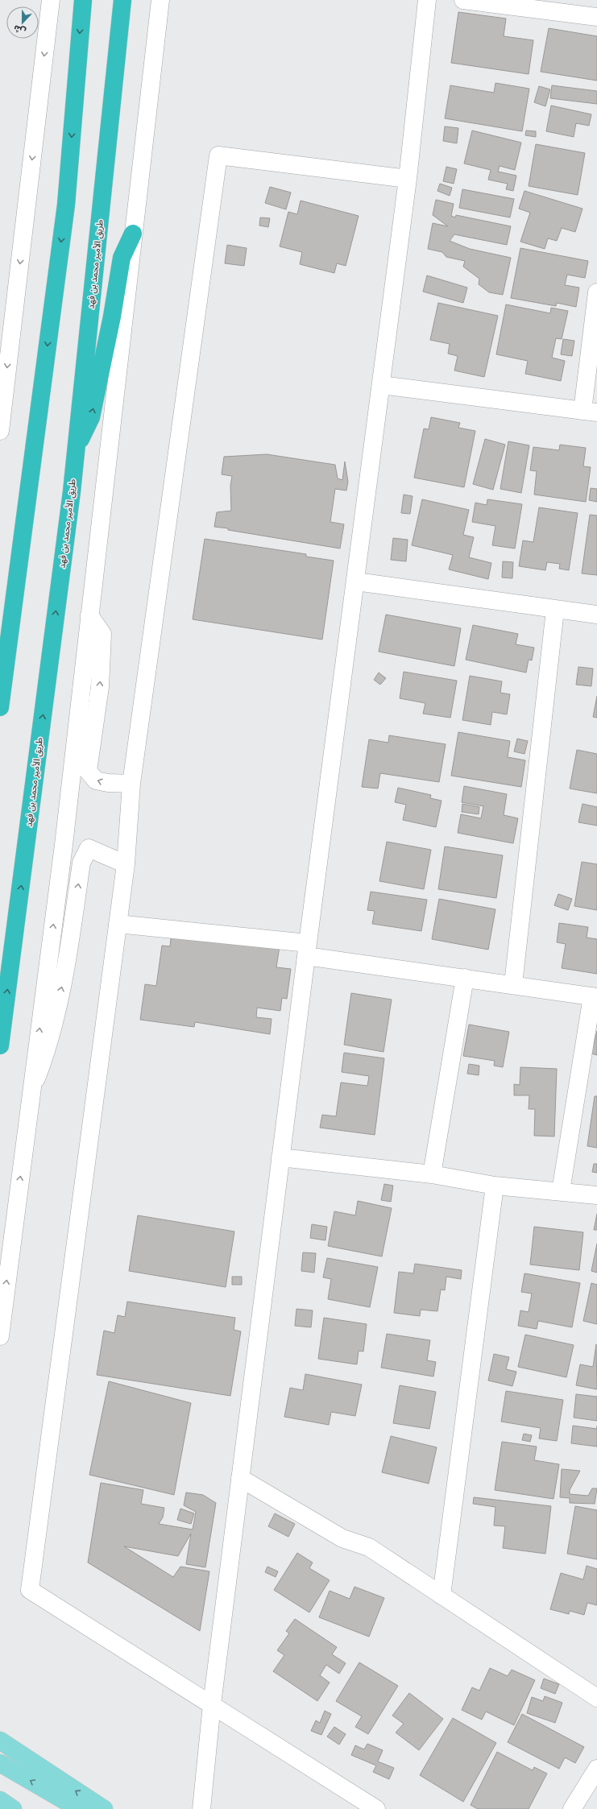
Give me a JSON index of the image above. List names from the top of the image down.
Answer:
{
  "streets": {
    "highway": ["طريق الأمير محمد بن فهد"]
  },
  "north": "bottom"
}
